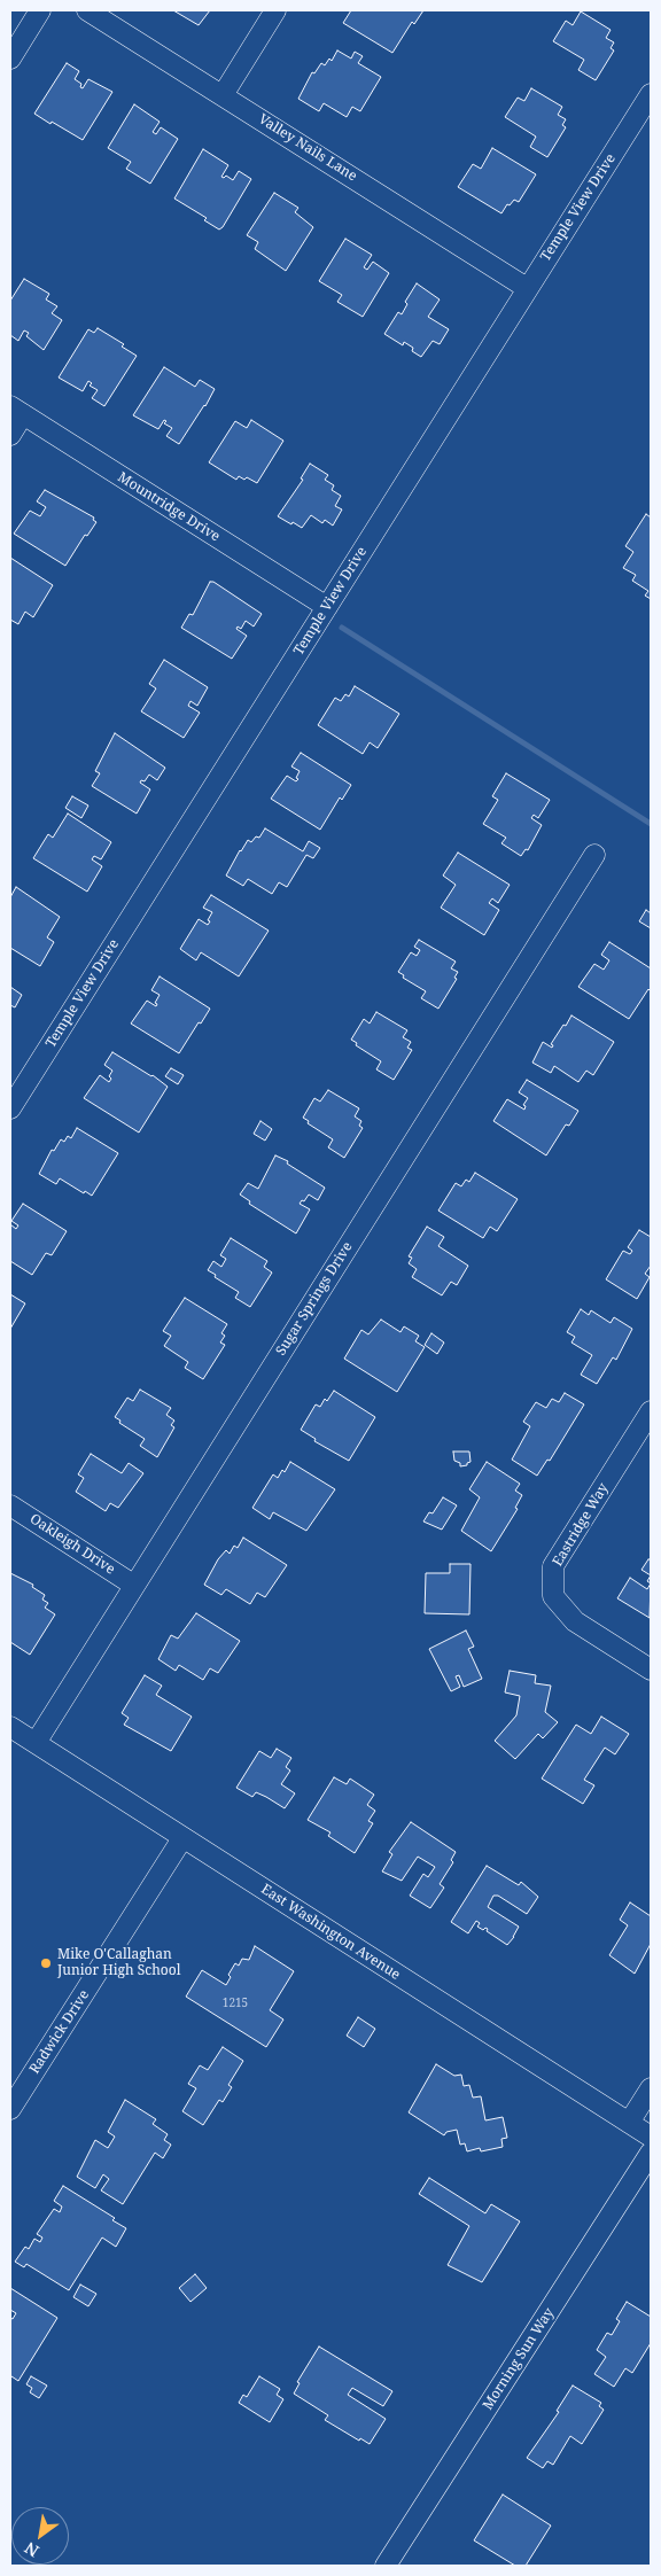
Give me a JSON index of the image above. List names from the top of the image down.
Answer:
{
  "streets": {
    "street": [
      "Valley Nails Lane",
      "Temple View Drive",
      "Mountridge Drive",
      "Sugar Springs Drive",
      "Eastridge Way",
      "Oakleigh Drive",
      "East Washington Avenue",
      "Radwick Drive",
      "Morning Sun Way"
    ]
  },
  "crossings": [
    ["Valley Nails Lane", "Temple View Drive"],
    ["Temple View Drive", "Mountridge Drive"],
    ["Sugar Springs Drive", "Oakleigh Drive"],
    ["Sugar Springs Drive", "East Washington Avenue"],
    ["East Washington Avenue", "Radwick Drive"]
  ],
  "places": ["Mike O'Callaghan Junior High School"],
  "house_numbers": ["1215"],
  "north": "bottom left"
}
